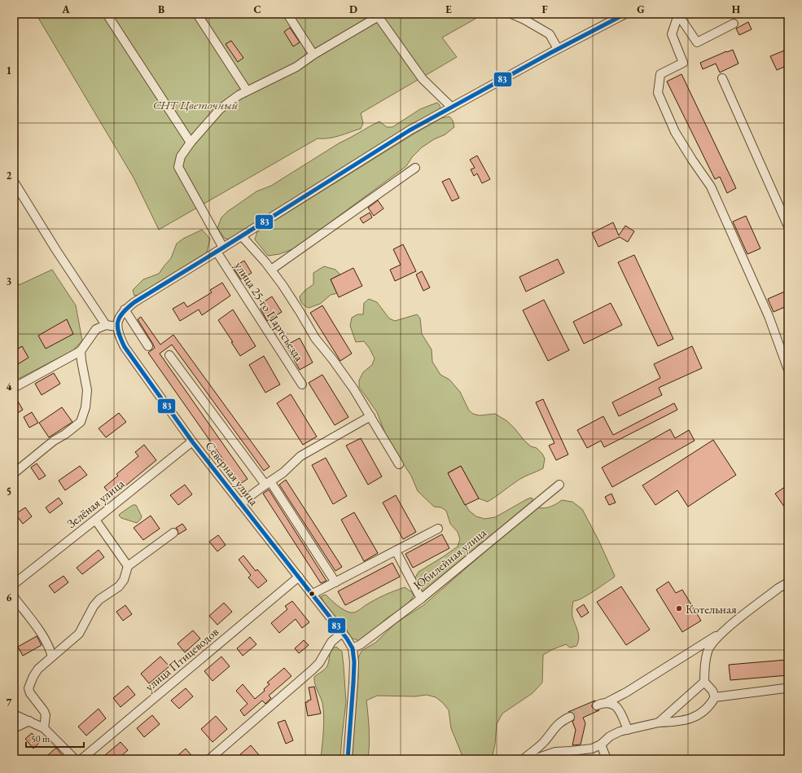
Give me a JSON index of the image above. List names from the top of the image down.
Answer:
{
  "streets": {
    "street": [
      "улица 25-го Партсъезда",
      "Северная улица",
      "Зелёная улица",
      "Юбилейная улица",
      "улица Птицеводов"
    ]
  },
  "crossings": [
    ["Северная улица", "Зелёная улица"],
    ["Северная улица", "Юбилейная улица"],
    ["Северная улица", "улица Птицеводов"]
  ],
  "parks": ["СНТ Цветочный"],
  "places": ["Котельная"],
  "lines": ["transit line 83"],
  "scale_bar": "50 m",
  "grid": {
    "columns": [
      "A",
      "B",
      "C",
      "D",
      "E",
      "F",
      "G",
      "H"
    ],
    "rows": [
      "1",
      "2",
      "3",
      "4",
      "5",
      "6",
      "7"
    ]
  }
}
